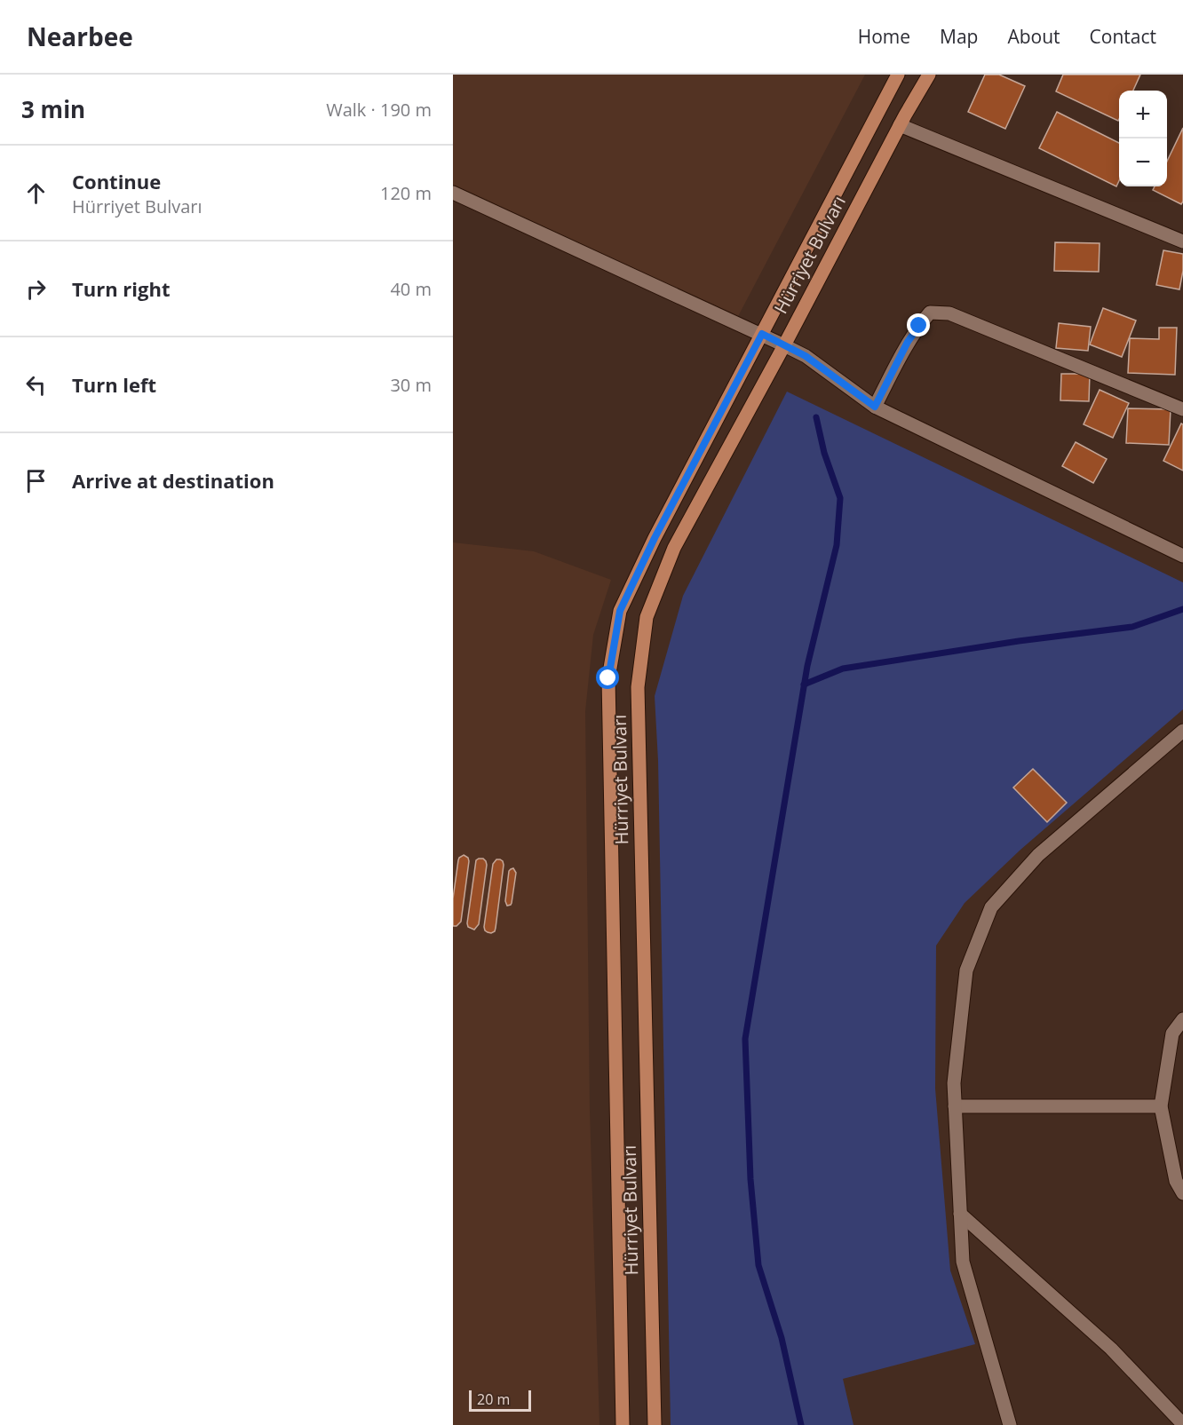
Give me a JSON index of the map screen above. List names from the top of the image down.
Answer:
{
  "streets": {
    "main road": ["Hürriyet Bulvarı"]
  },
  "scale_bar": "20 m",
  "page": {
    "header": "Nearbee",
    "nav": [
      "Home",
      "Map",
      "About",
      "Contact"
    ],
    "heading": ["3 min", "Walk · 190 m"],
    "map_buttons": ["+", "−"],
    "list": [
      ["Continue", "Hürriyet Bulvarı", "120 m"],
      ["Turn right", "40 m"],
      ["Turn left", "30 m"],
      "Arrive at destination"
    ],
    "scale": "20 m"
  }
}
